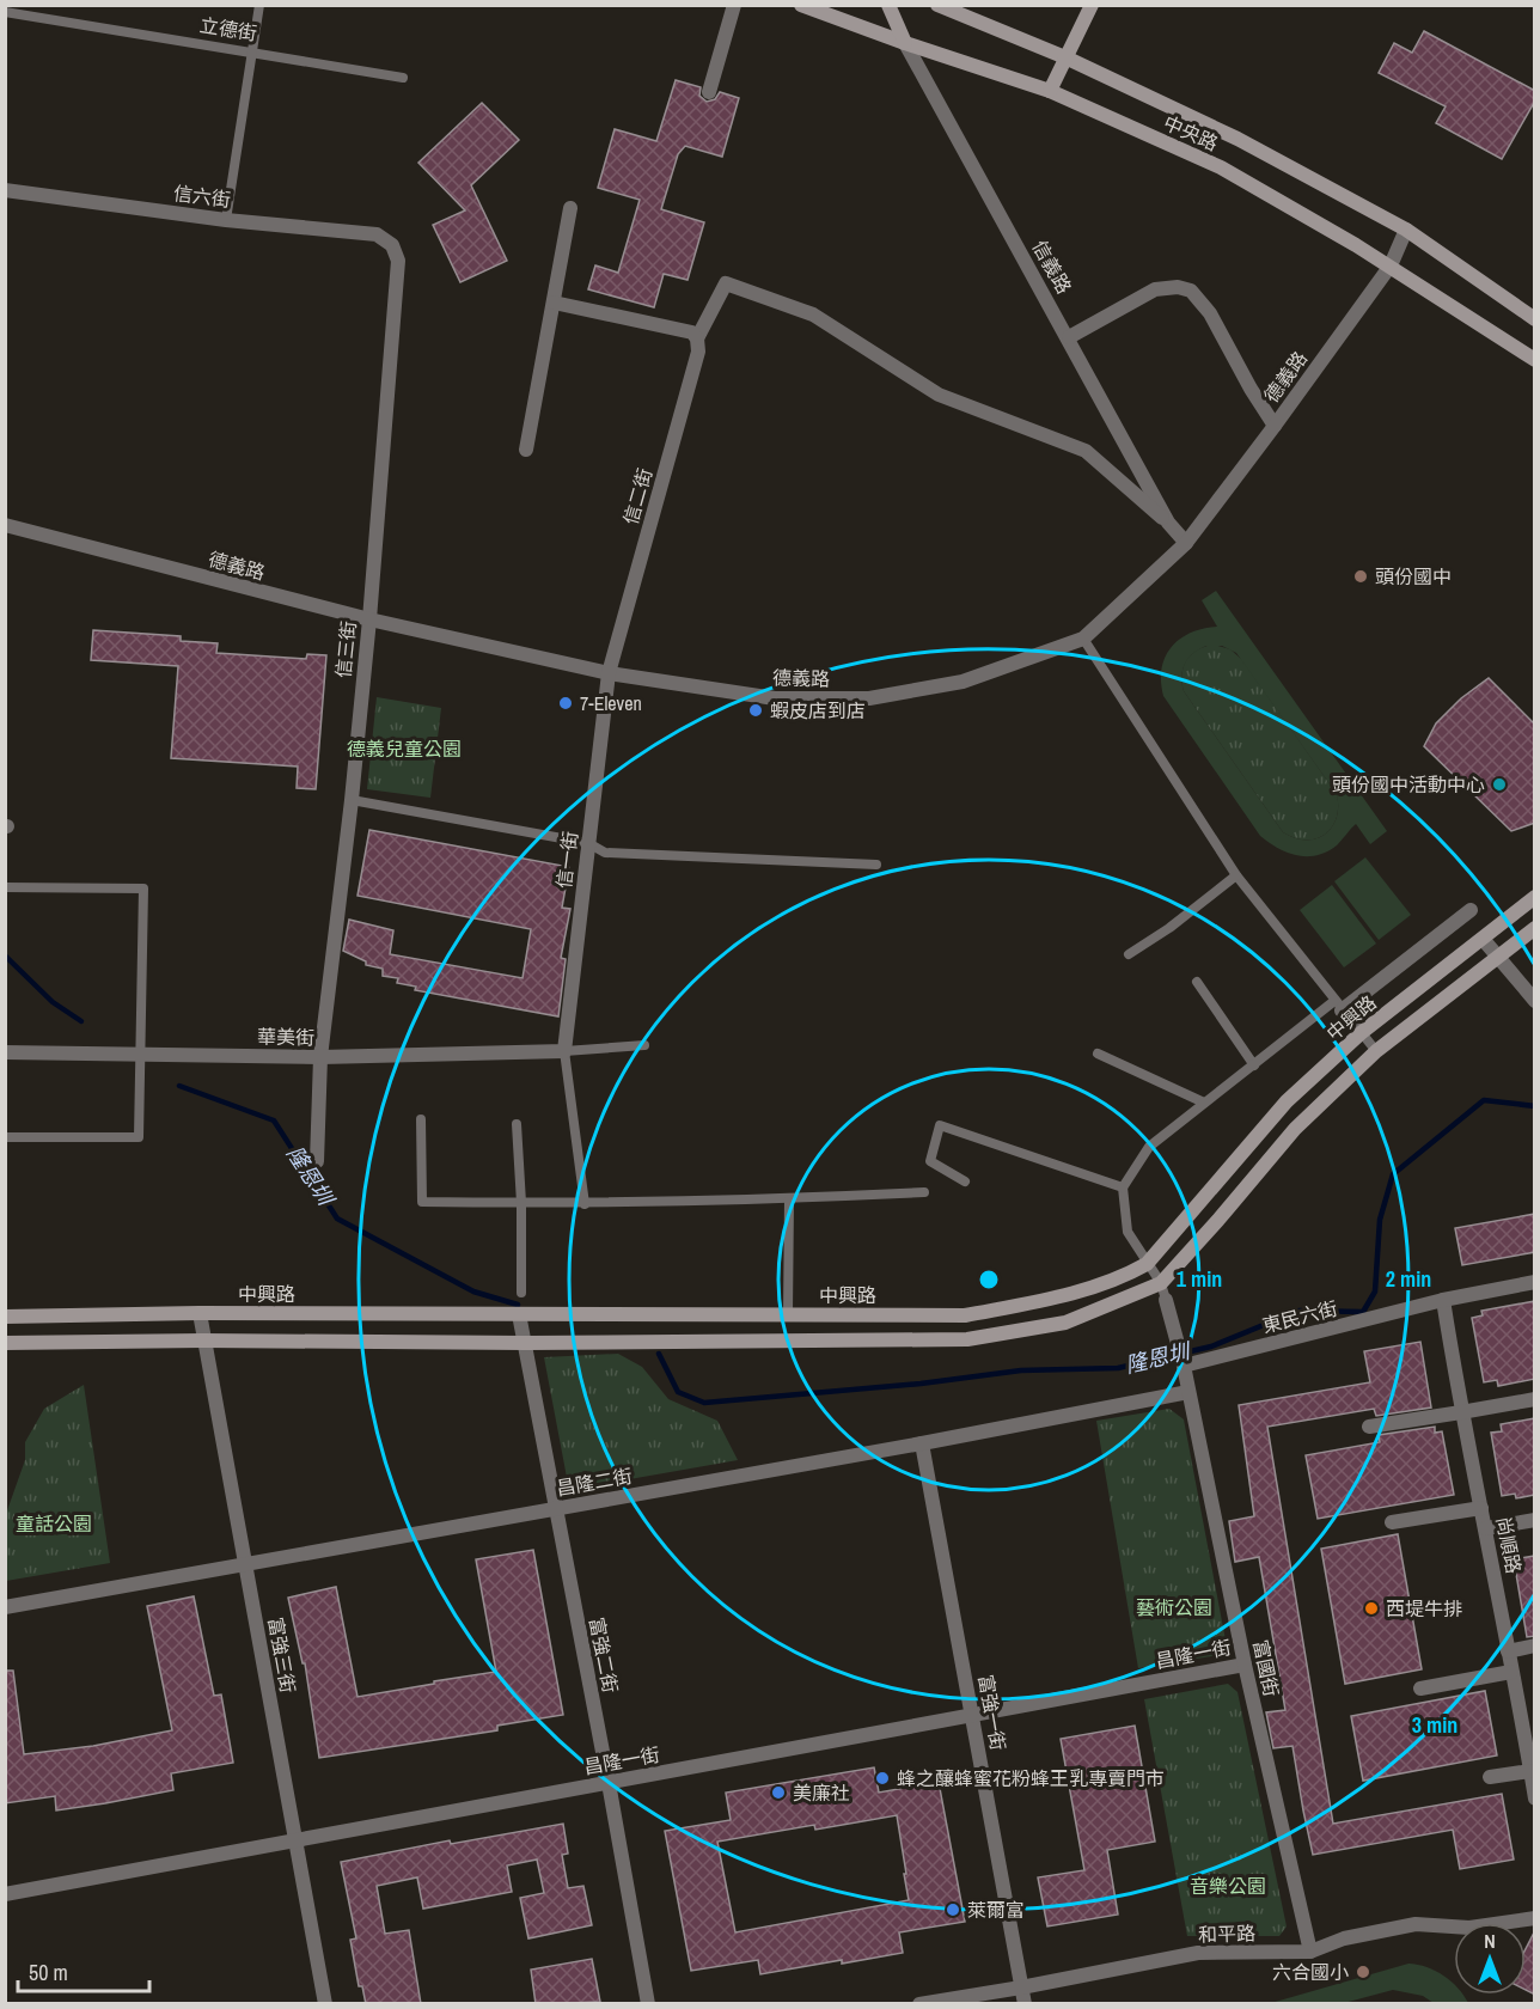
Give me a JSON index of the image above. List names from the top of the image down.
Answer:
{
  "streets": {
    "street": [
      "中央路",
      "信六街",
      "信義路",
      "德義路",
      "信二街",
      "信三街",
      "信一街",
      "中興路",
      "華美街",
      "東民六街",
      "昌隆二街",
      "尚順路",
      "昌隆一街",
      "富強三街",
      "富強二街",
      "富國街",
      "富強一街",
      "和平路"
    ],
    "lane": ["立德街"]
  },
  "crossings": [
    ["中央路", "信義路"],
    ["中央路", "德義路"],
    ["信六街", "信三街"],
    ["信義路", "德義路"],
    ["信義路", "信二街"],
    ["德義路", "信二街"],
    ["德義路", "信三街"],
    ["德義路", "信一街"],
    ["信二街", "信一街"],
    ["信三街", "華美街"],
    ["信一街", "華美街"],
    ["中興路", "富強三街"],
    ["中興路", "富強二街"],
    ["東民六街", "尚順路"],
    ["昌隆二街", "富強三街"],
    ["昌隆二街", "富強二街"],
    ["昌隆二街", "富國街"],
    ["昌隆二街", "富強一街"],
    ["昌隆一街", "富強三街"],
    ["昌隆一街", "富強二街"],
    ["昌隆一街", "富國街"],
    ["昌隆一街", "富強一街"],
    ["富國街", "和平路"],
    ["富強一街", "和平路"]
  ],
  "water": ["隆恩圳"],
  "parks": [
    "德義兒童公園",
    "童話公園",
    "藝術公園",
    "音樂公園"
  ],
  "places": [
    "頭份國中",
    "7-Eleven",
    "蝦皮店到店",
    "頭份國中活動中心",
    "西堤牛排",
    "蜂之釀蜂蜜花粉蜂王乳專賣門市",
    "美廉社",
    "萊爾富",
    "六合國小"
  ],
  "scale_bar": "50 m",
  "north": "top",
  "rings": ["1 min", "2 min", "3 min"]
}
